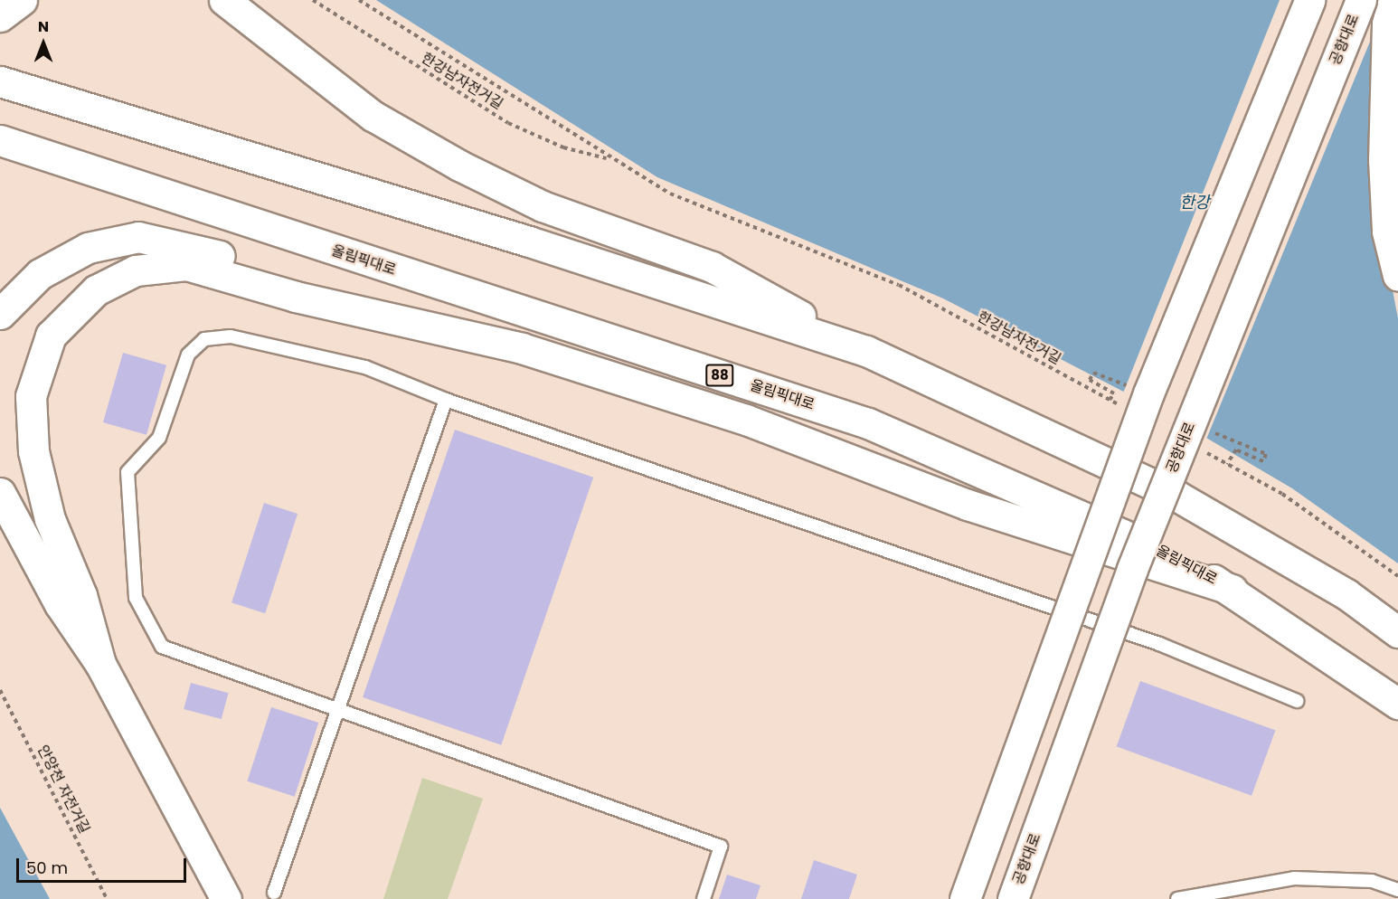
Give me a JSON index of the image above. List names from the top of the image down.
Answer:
{
  "streets": {
    "main road": ["공항대로", "올림픽대로", "88"],
    "path": ["한강남자전거길", "안양천 자전거길"]
  },
  "water": ["한강"],
  "scale_bar": "50 m",
  "north": "top"
}
